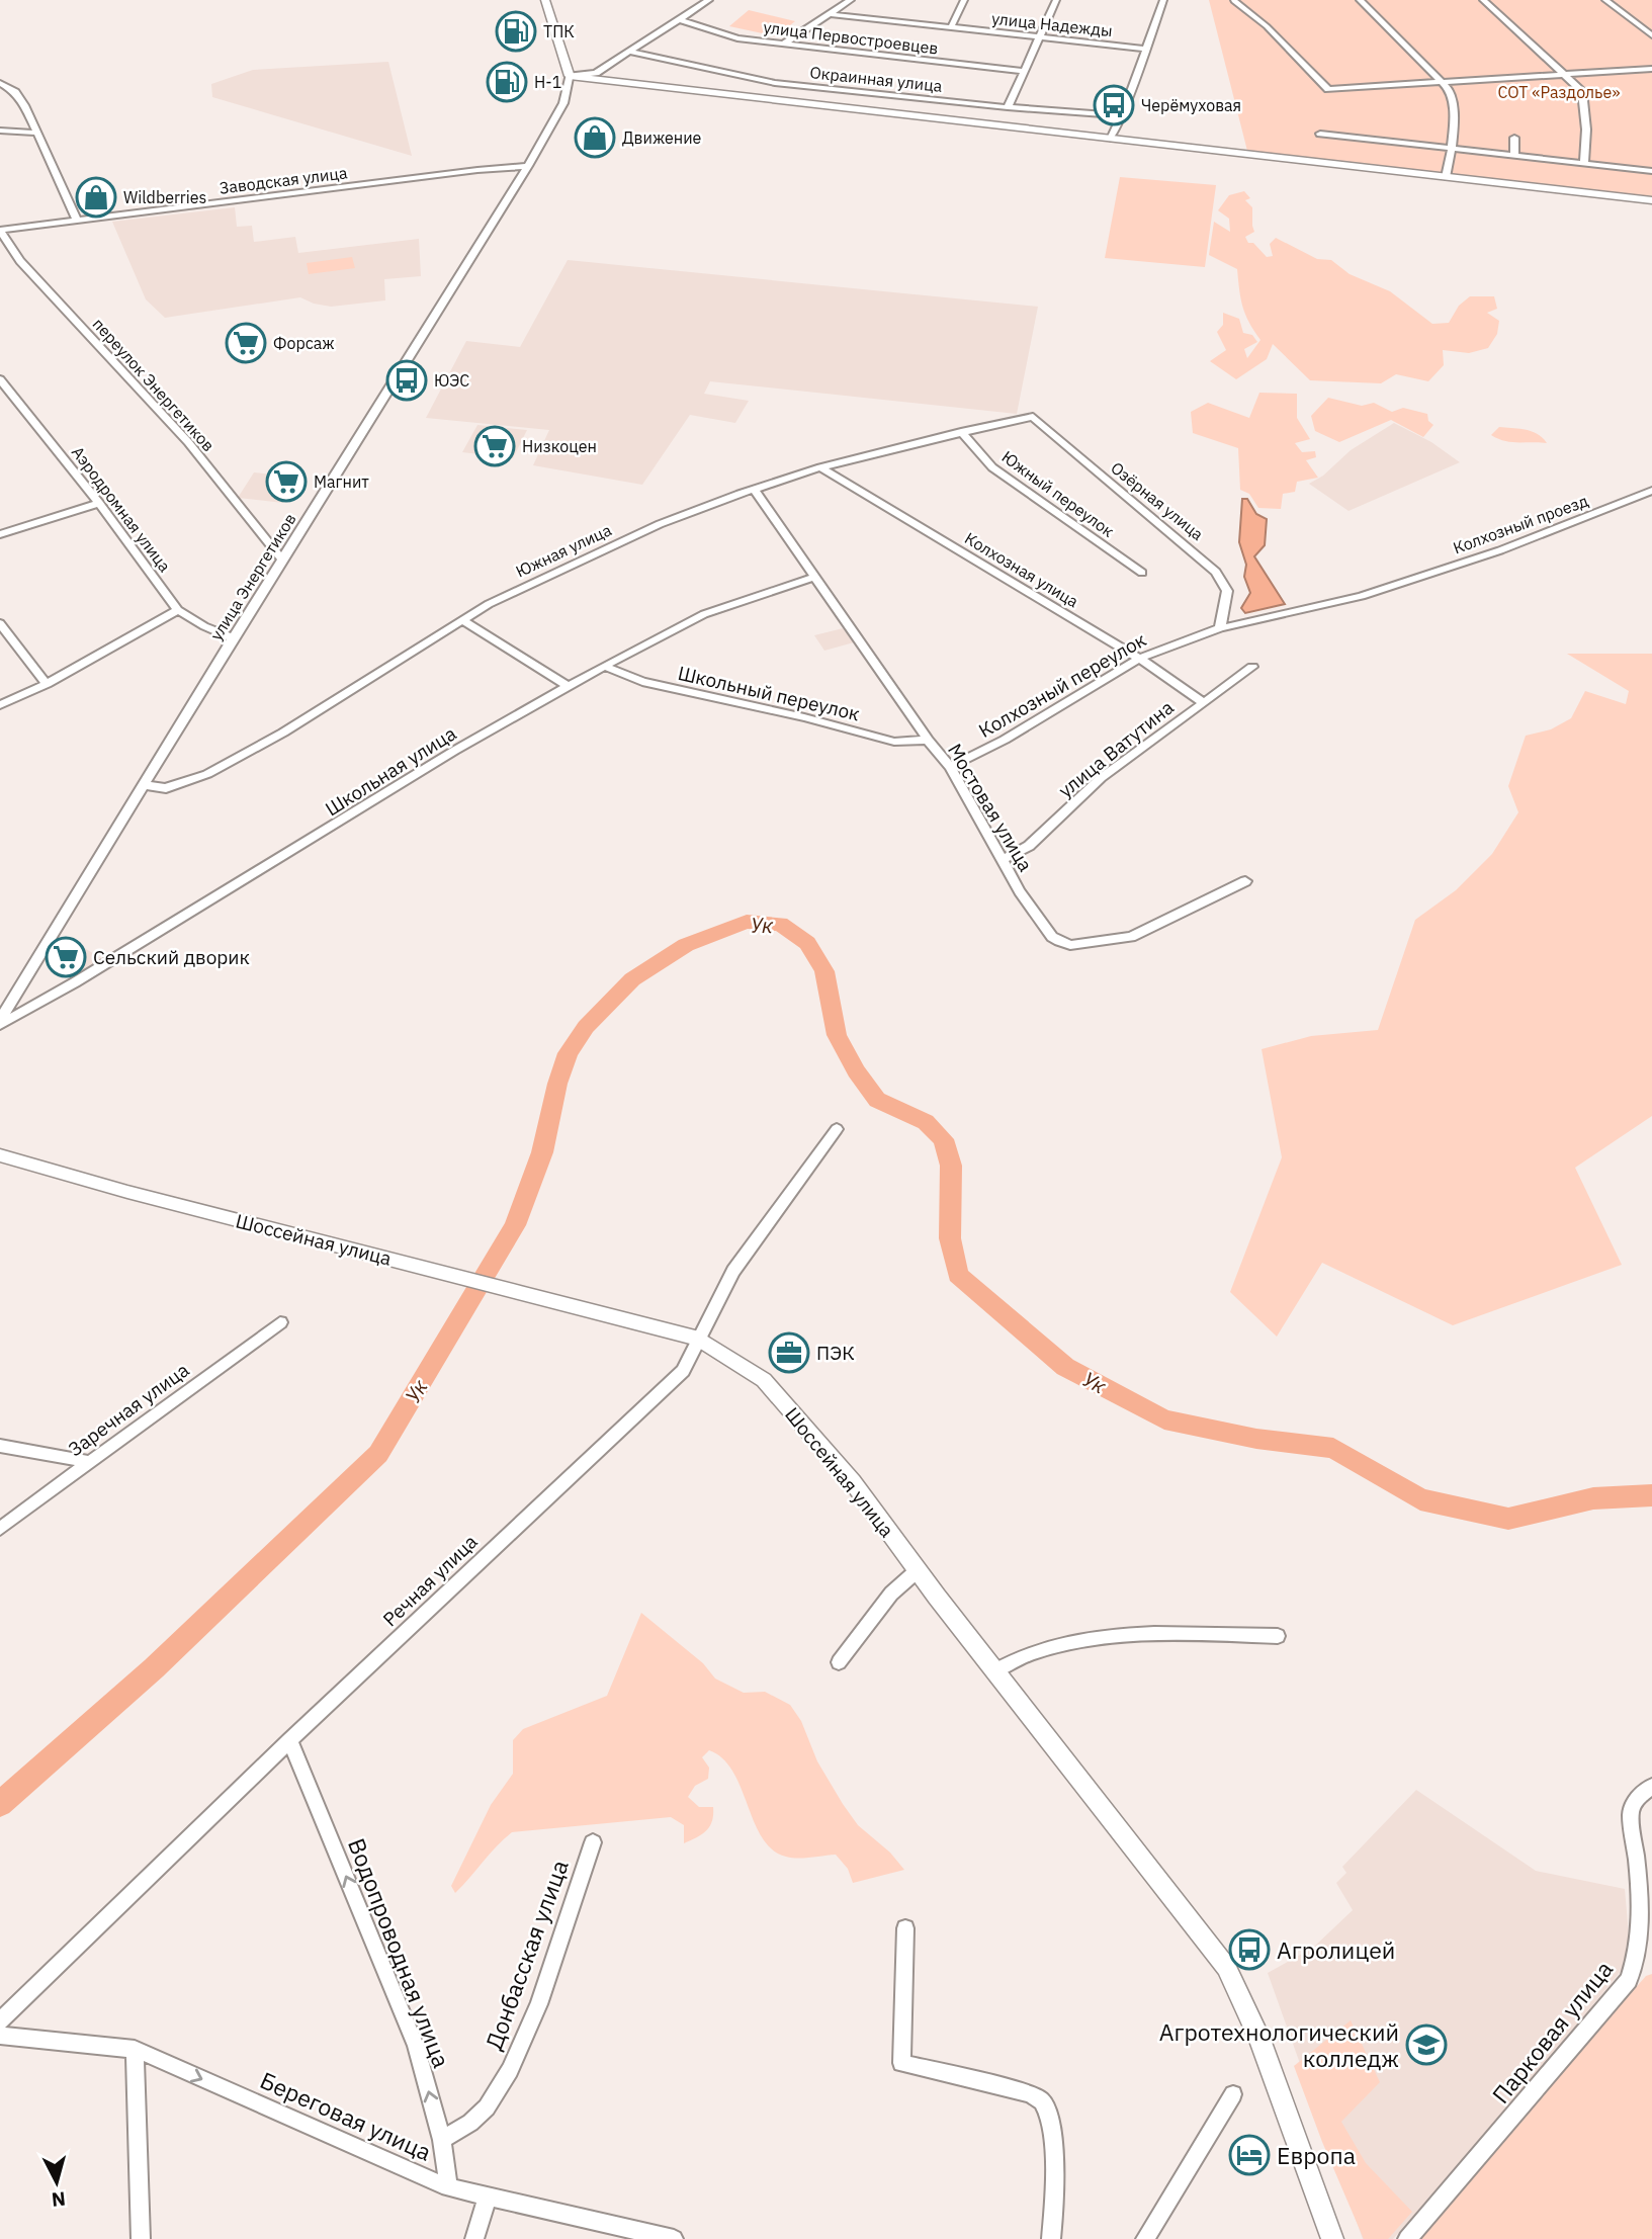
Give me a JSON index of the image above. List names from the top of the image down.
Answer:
{
  "streets": {
    "main road": ["Шоссейная улица"],
    "street": [
      "улица Надежды",
      "улица Первостроевцев",
      "Окраинная улица",
      "Заводская улица",
      "переулок Энергетиков",
      "Южный переулок",
      "Озёрная улица",
      "Аэродромная улица",
      "Колхозный проезд",
      "Южная улица",
      "Колхозная улица",
      "улица Энергетиков",
      "Колхозный переулок",
      "Школьный переулок",
      "улица Ватутина",
      "Школьная улица",
      "Мостовая улица",
      "Заречная улица",
      "Речная улица",
      "Водопроводная улица",
      "Донбасская улица",
      "Парковая улица",
      "Береговая улица"
    ]
  },
  "crossings": [
    ["Заводская улица", "переулок Энергетиков"],
    ["Заводская улица", "улица Энергетиков"],
    ["переулок Энергетиков", "улица Энергетиков"],
    ["Южный переулок", "Южная улица"],
    ["Озёрная улица", "Южная улица"],
    ["Озёрная улица", "Колхозный переулок"],
    ["Аэродромная улица", "улица Энергетиков"],
    ["Колхозный проезд", "Колхозный переулок"],
    ["Южная улица", "Колхозная улица"],
    ["Южная улица", "улица Энергетиков"],
    ["Южная улица", "Мостовая улица"],
    ["Колхозная улица", "Колхозный переулок"],
    ["Колхозная улица", "улица Ватутина"],
    ["улица Энергетиков", "Школьная улица"],
    ["Колхозный переулок", "Мостовая улица"],
    ["Школьный переулок", "Школьная улица"],
    ["Школьный переулок", "Мостовая улица"],
    ["улица Ватутина", "Мостовая улица"],
    ["Школьная улица", "Мостовая улица"],
    ["Шоссейная улица", "Речная улица"],
    ["Речная улица", "Водопроводная улица"],
    ["Водопроводная улица", "Донбасская улица"],
    ["Водопроводная улица", "Береговая улица"]
  ],
  "one_way": ["Водопроводная улица", "Береговая улица"],
  "water": ["Ук"],
  "parks": ["СОТ «Раздолье»"],
  "places": {
    "fuel station": ["ТПК", "Н-1"],
    "bus stop": ["Черёмуховая", "ЮЭС", "Агролицей"],
    "shop": ["Движение", "Wildberries"],
    "supermarket": [
      "Форсаж",
      "Низкоцен",
      "Магнит",
      "Сельский дворик"
    ],
    "office": ["ПЭК"],
    "school or university": ["Агротехнологический колледж"],
    "hotel": ["Европа"]
  },
  "north": "bottom"
}
